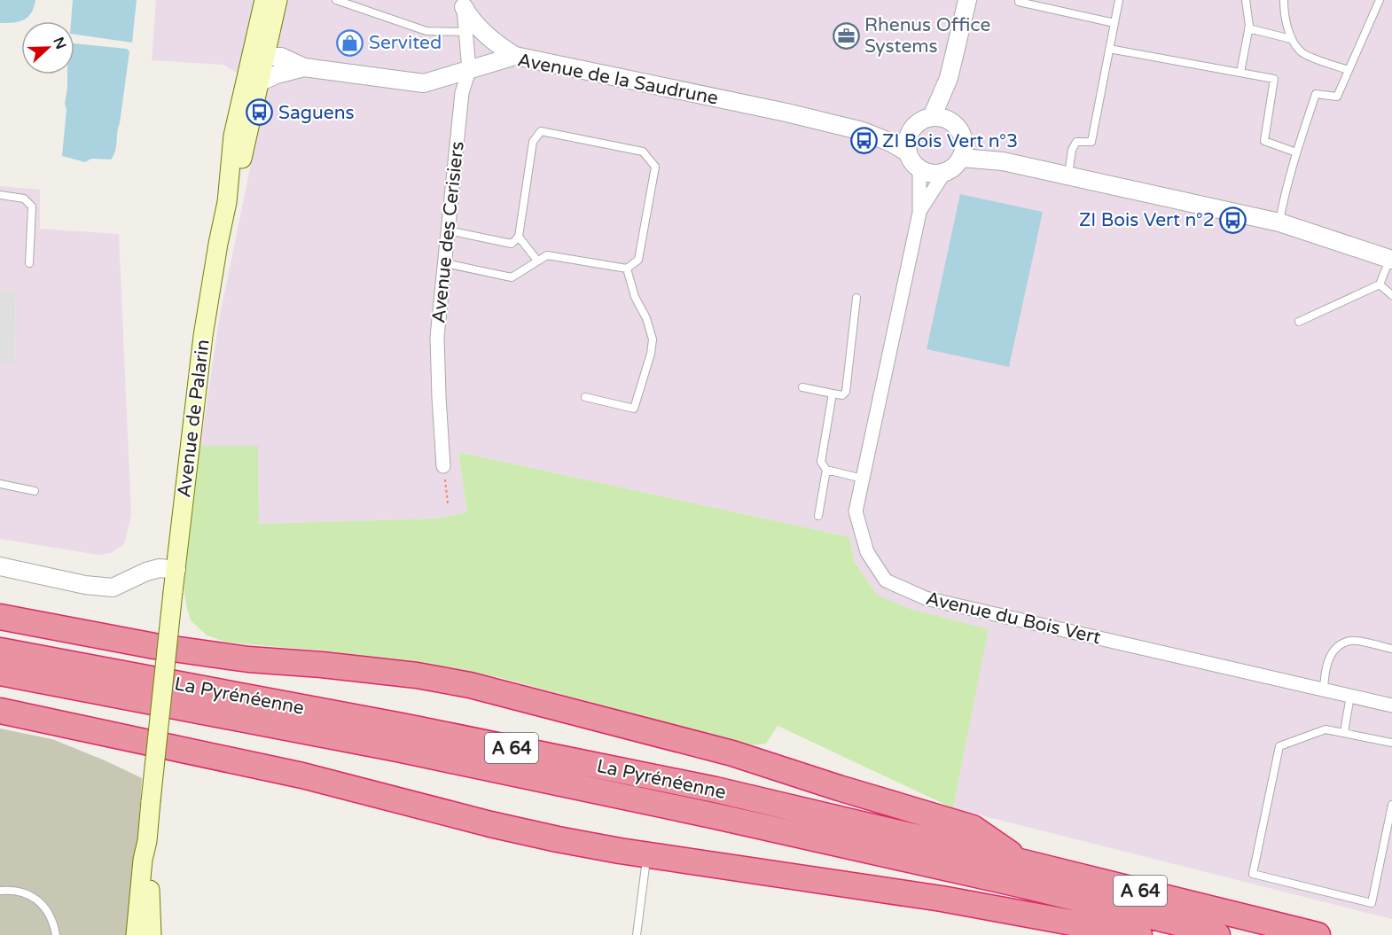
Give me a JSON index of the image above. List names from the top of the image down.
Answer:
{
  "streets": {
    "highway": ["La Pyrénéenne", "A 64"],
    "main road": ["Avenue de Palarin"],
    "street": ["Avenue de la Saudrune", "Avenue des Cerisiers", "Avenue du Bois Vert"]
  },
  "crossings": [
    ["Avenue de la Saudrune", "Avenue des Cerisiers"],
    ["Avenue de la Saudrune", "Avenue de Palarin"],
    ["Avenue de la Saudrune", "Avenue du Bois Vert"]
  ],
  "places": {
    "office": ["Rhenus Office Systems"],
    "shop": ["Servited"],
    "bus stop": ["Saguens", "ZI Bois Vert n°3", "ZI Bois Vert n°2"]
  },
  "north": "right"
}
